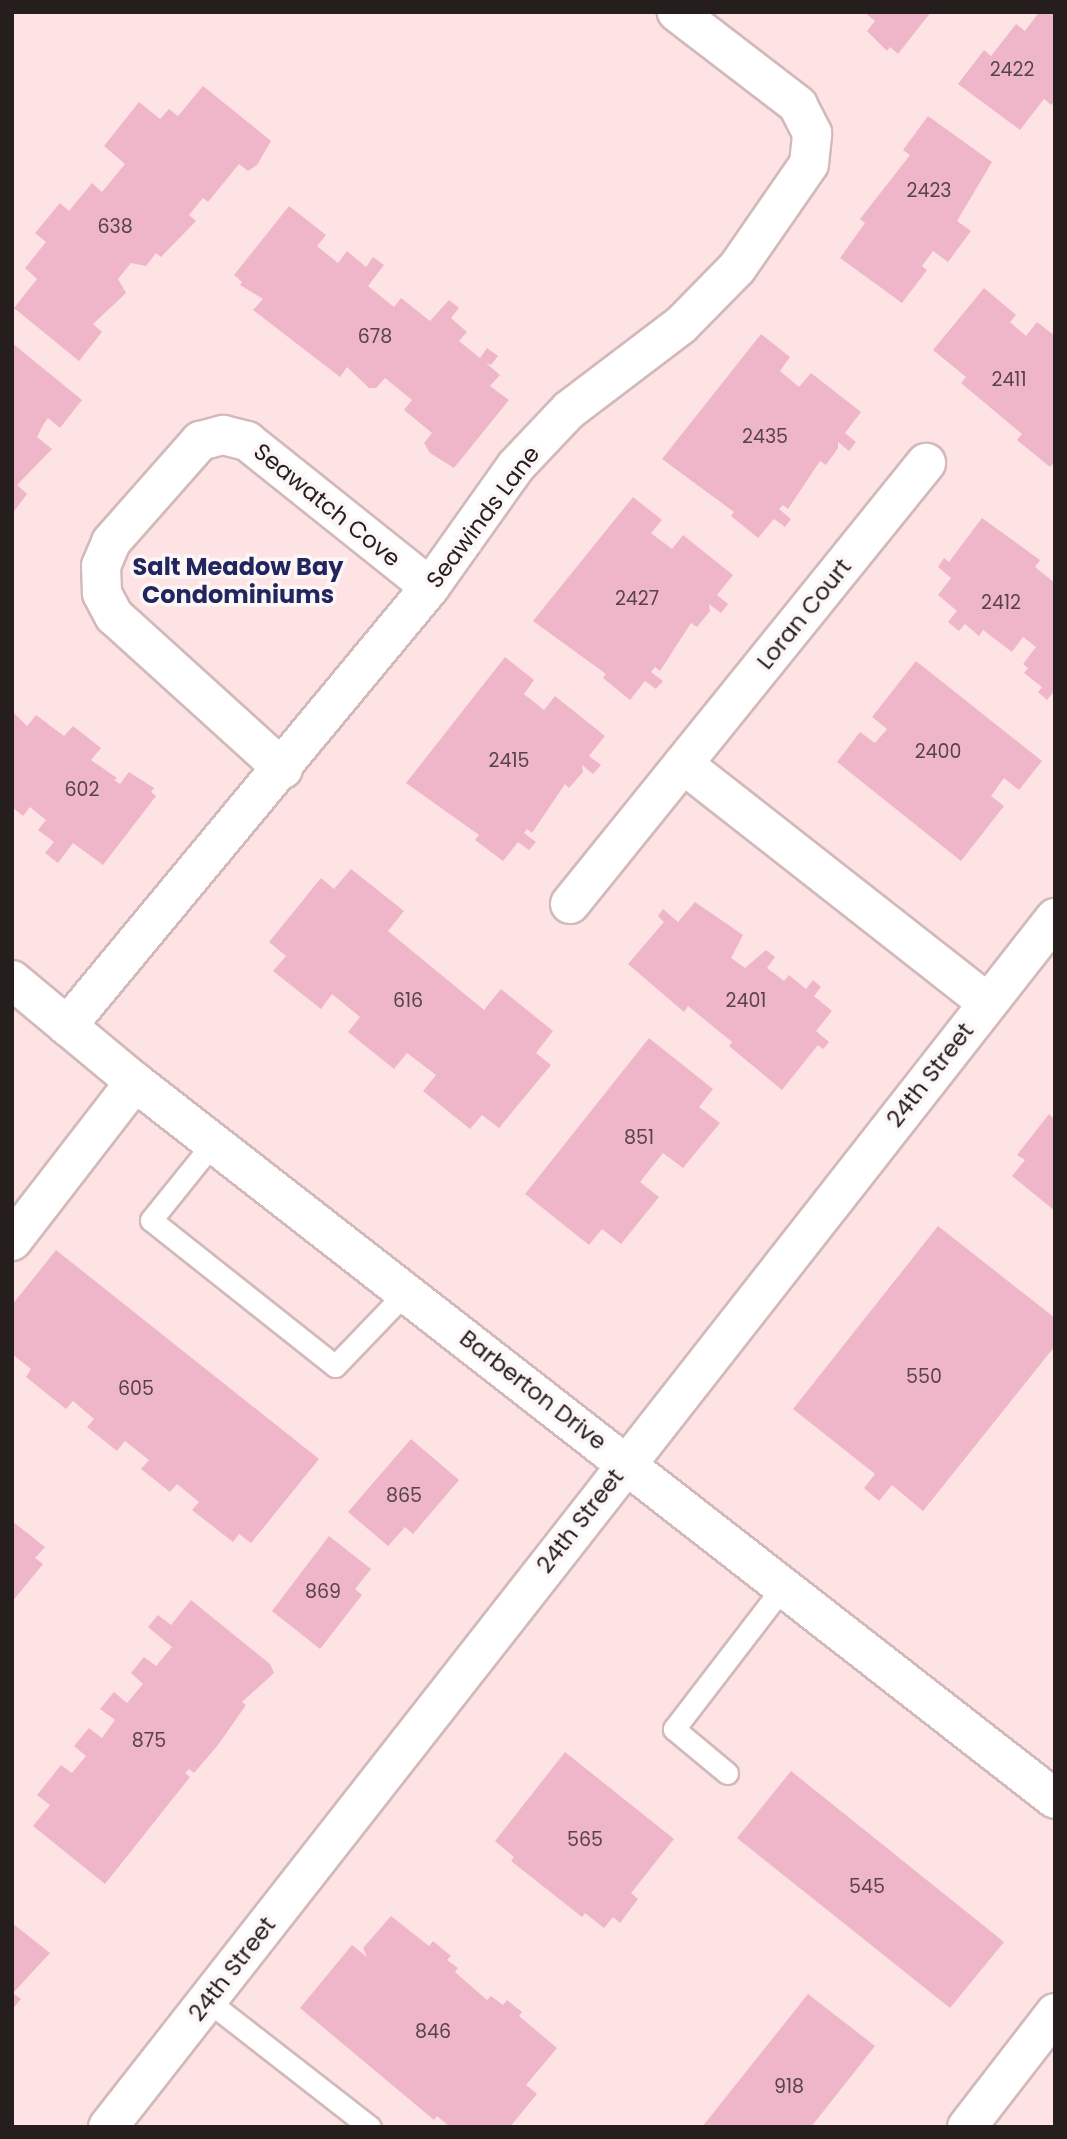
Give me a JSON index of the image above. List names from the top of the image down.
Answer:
{
  "streets": {
    "street": [
      "Seawatch Cove",
      "Seawinds Lane",
      "Loran Court",
      "24th Street",
      "Barberton Drive"
    ]
  },
  "crossings": [
    ["Seawatch Cove", "Seawinds Lane"],
    ["Seawinds Lane", "Barberton Drive"],
    ["24th Street", "Barberton Drive"]
  ],
  "districts": ["Salt Meadow Bay Condominiums"],
  "house_numbers": [
    "2422",
    "2423",
    "638",
    "678",
    "2411",
    "2435",
    "2427",
    "2412",
    "2400",
    "2415",
    "602",
    "616",
    "2401",
    "851",
    "550",
    "605",
    "865",
    "869",
    "875",
    "565",
    "545",
    "846",
    "918"
  ]
}
